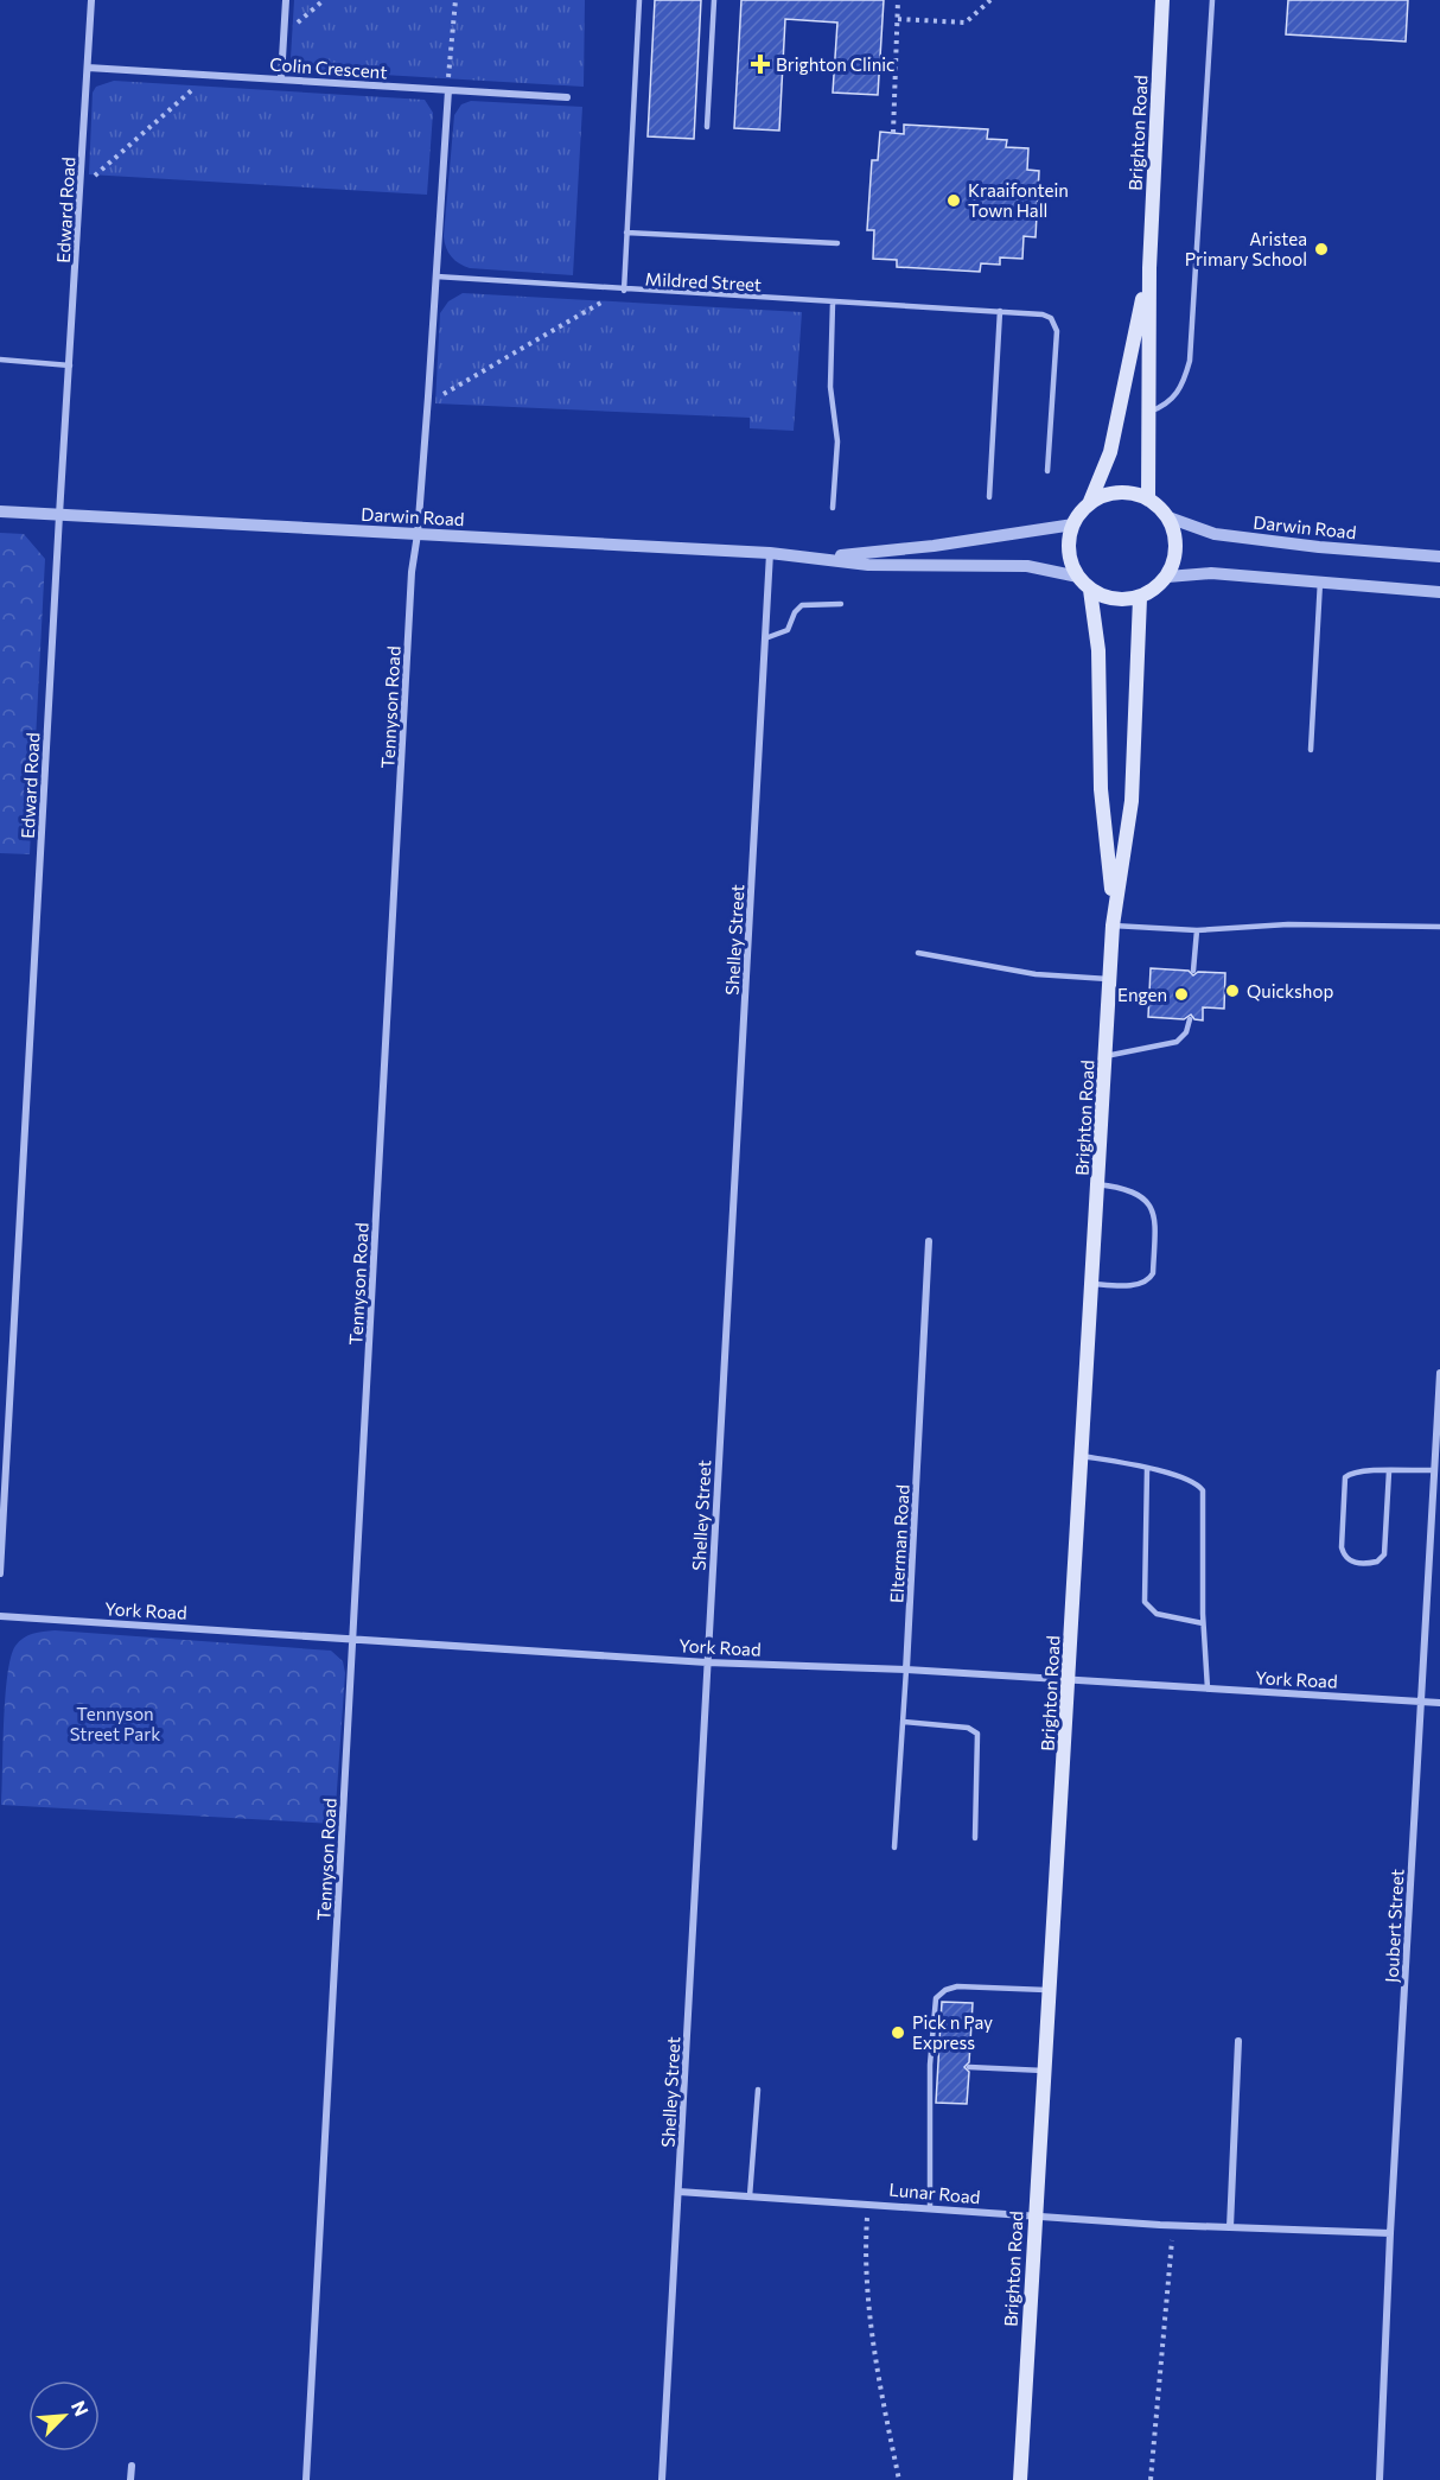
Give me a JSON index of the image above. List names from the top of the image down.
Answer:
{
  "streets": {
    "main road": ["Brighton Road"],
    "street": [
      "Colin Crescent",
      "Edward Road",
      "Darwin Road",
      "Tennyson Road",
      "Shelley Street",
      "Elterman Road",
      "York Road",
      "Joubert Street",
      "Lunar Road"
    ],
    "lane": ["Mildred Street"]
  },
  "crossings": [
    ["Colin Crescent", "Edward Road"],
    ["Colin Crescent", "Tennyson Road"],
    ["Brighton Road", "Darwin Road"],
    ["Brighton Road", "York Road"],
    ["Brighton Road", "Lunar Road"],
    ["Edward Road", "Darwin Road"],
    ["Mildred Street", "Tennyson Road"],
    ["Darwin Road", "Tennyson Road"],
    ["Darwin Road", "Shelley Street"],
    ["Tennyson Road", "York Road"],
    ["Shelley Street", "York Road"],
    ["Shelley Street", "Lunar Road"],
    ["Elterman Road", "York Road"],
    ["York Road", "Joubert Street"],
    ["Joubert Street", "Lunar Road"]
  ],
  "parks": ["Tennyson Street Park"],
  "places": {
    "health": ["Brighton Clinic"],
    "other": [
      "Kraaifontein Town Hall",
      "Aristea Primary School",
      "Quickshop",
      "Engen",
      "Pick n Pay Express"
    ]
  },
  "north": "top right"
}
